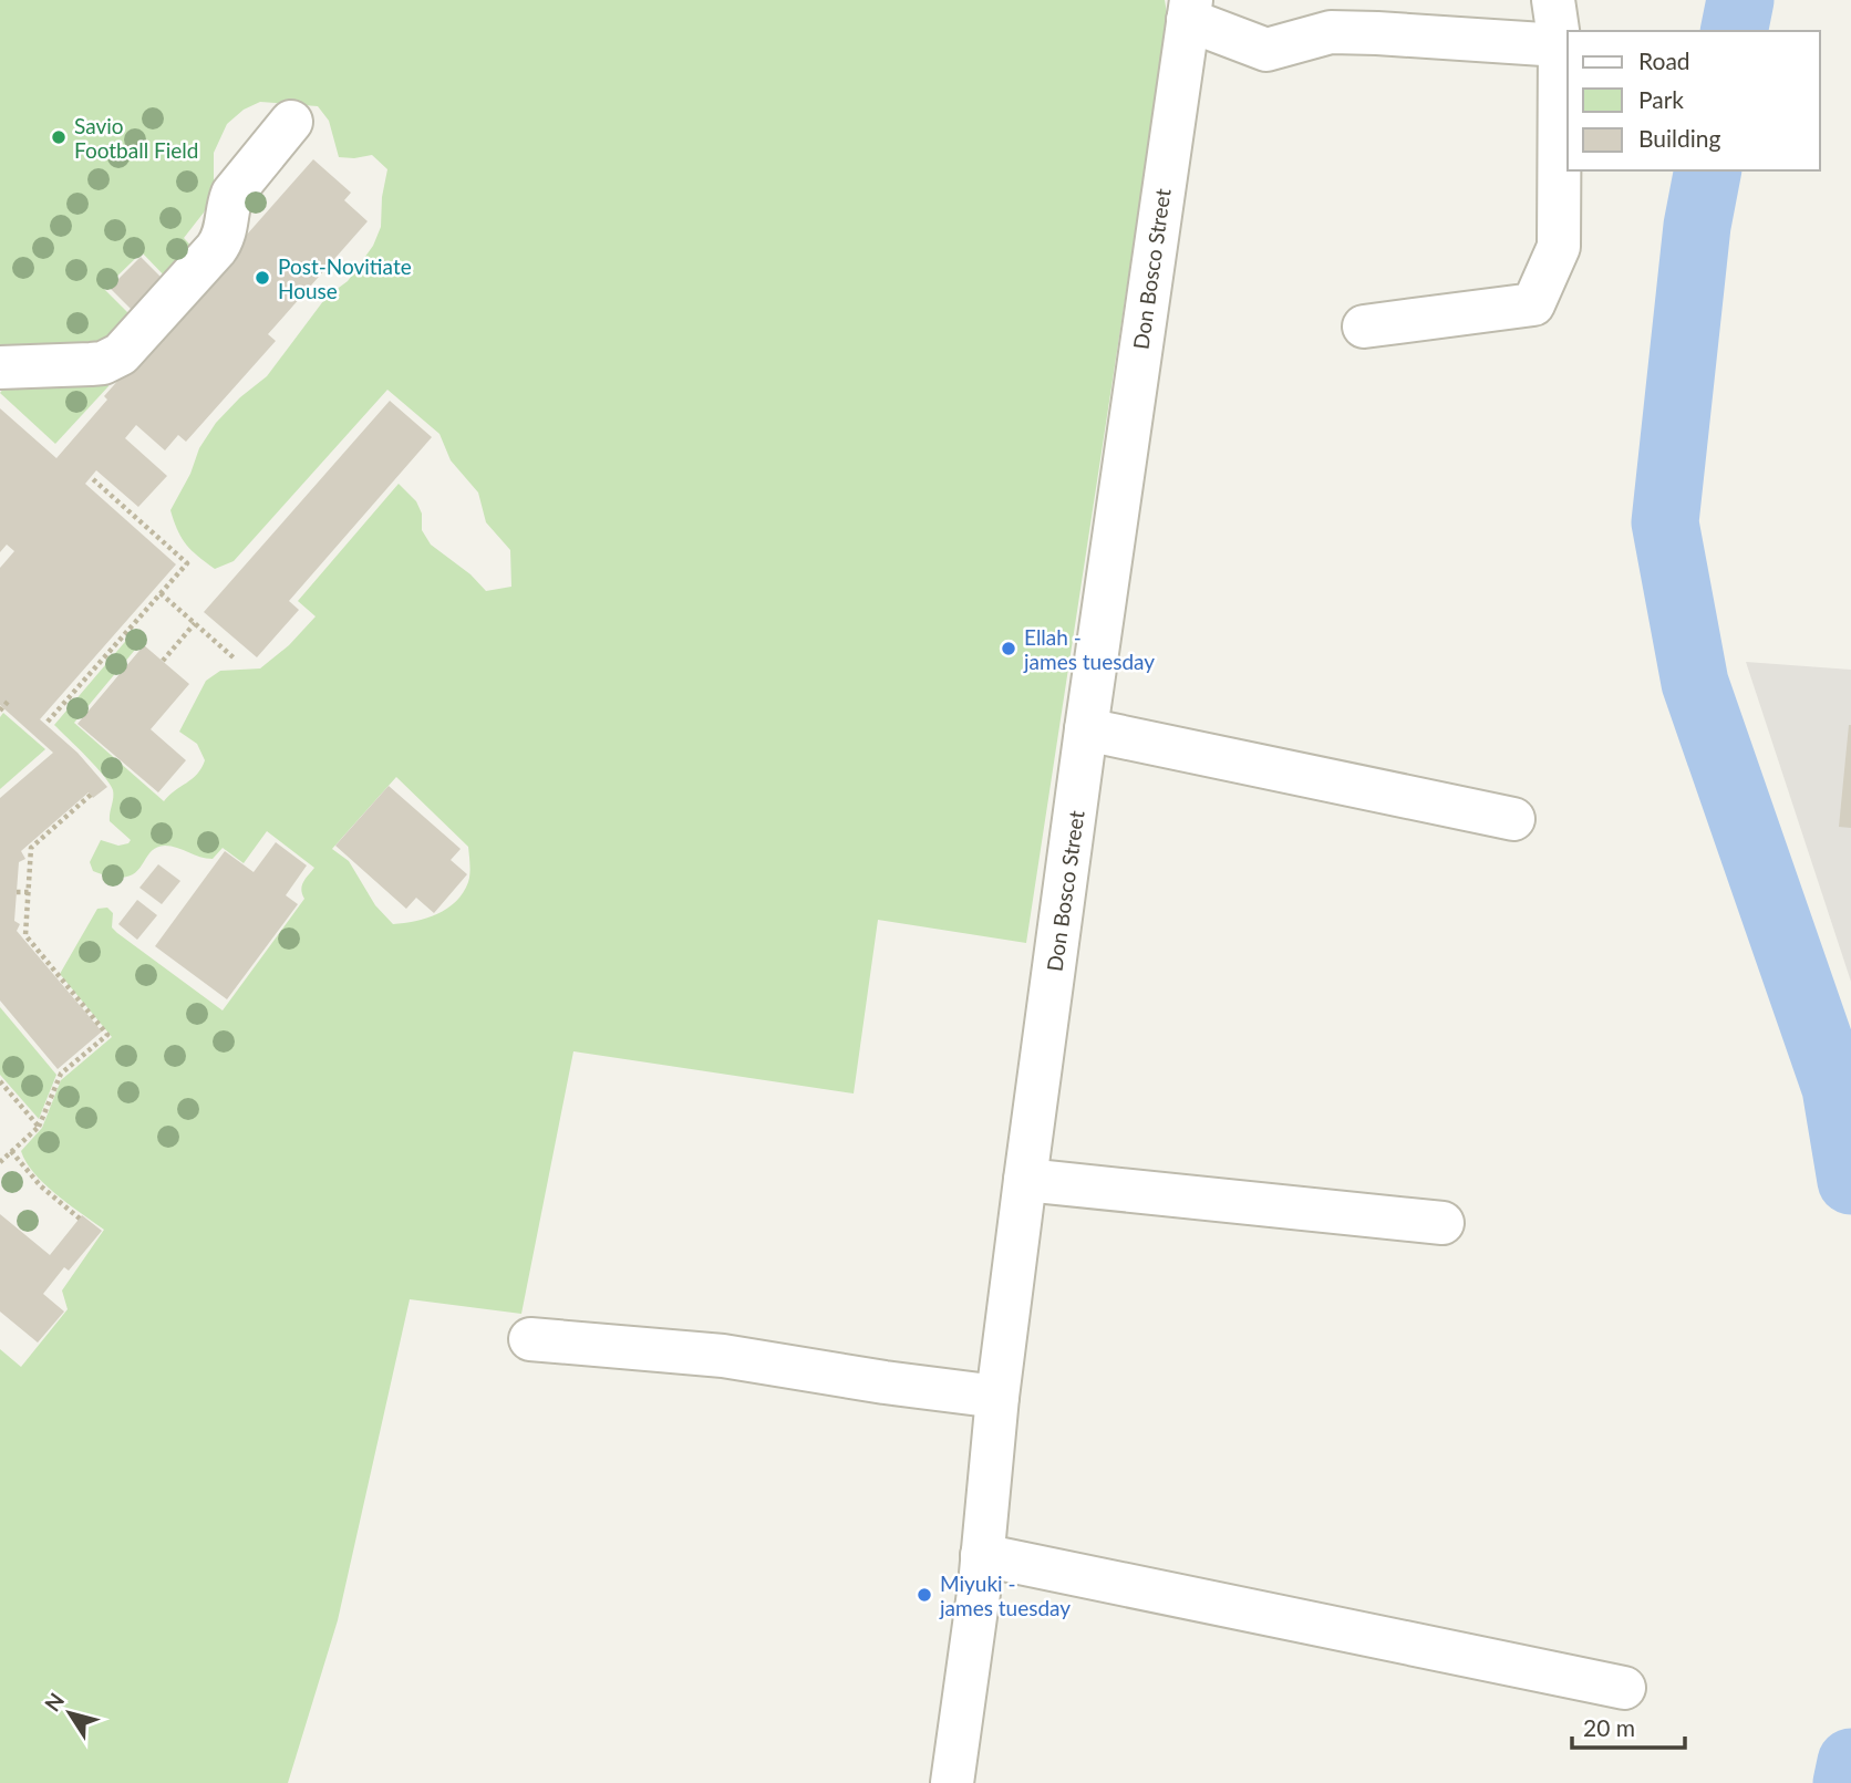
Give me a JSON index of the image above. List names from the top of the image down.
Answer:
{
  "streets": {
    "street": ["Don Bosco Street"]
  },
  "places": [
    "Savio Football Field",
    "Post-Novitiate House",
    "Ellah - james tuesday",
    "Miyuki - james tuesday"
  ],
  "legend": ["Road", "Park", "Building"],
  "scale_bar": "20 m",
  "north": "top left"
}
